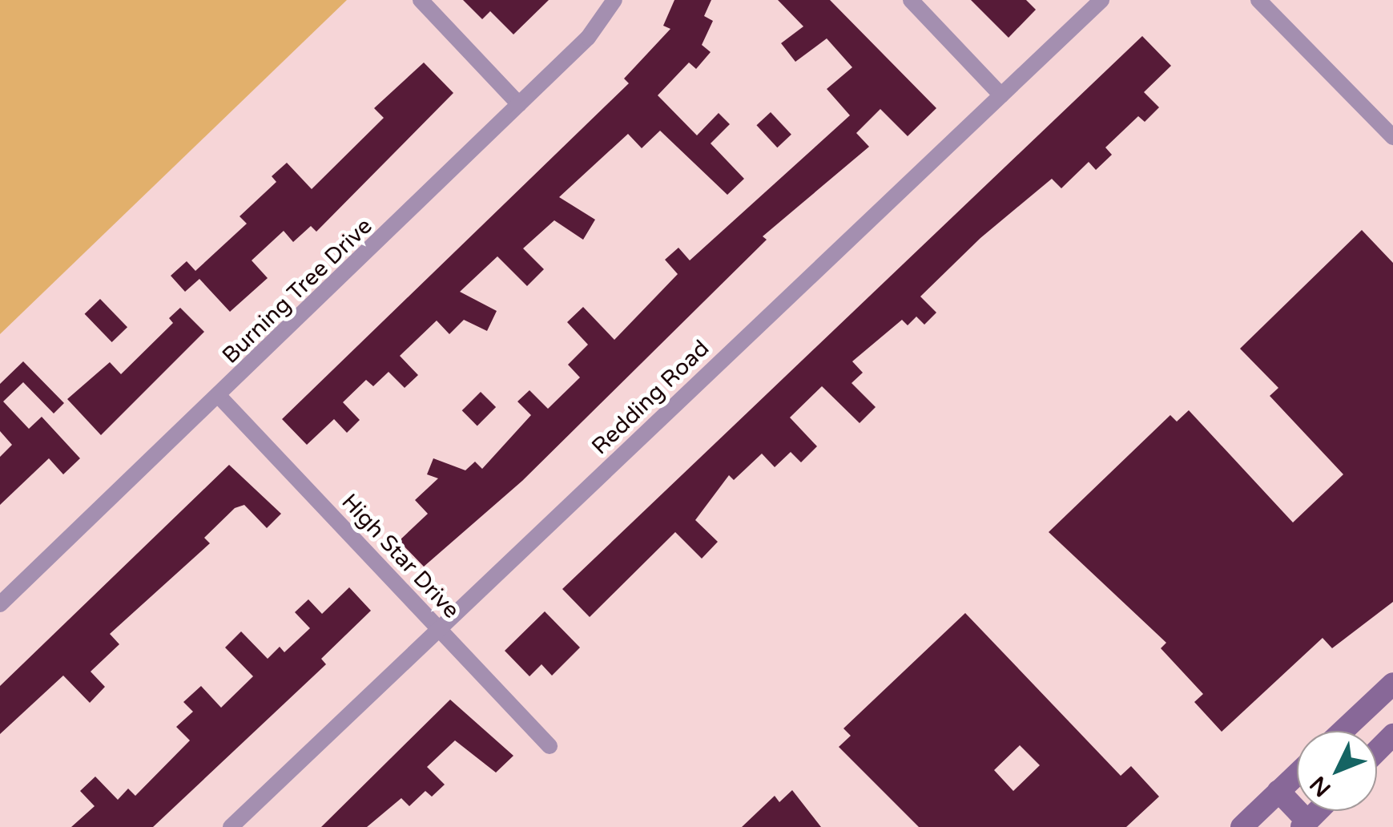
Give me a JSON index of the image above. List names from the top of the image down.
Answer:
{
  "streets": {
    "street": ["Burning Tree Drive", "Redding Road", "High Star Drive"]
  },
  "crossings": [
    ["Burning Tree Drive", "High Star Drive"],
    ["Redding Road", "High Star Drive"]
  ],
  "north": "bottom left"
}
